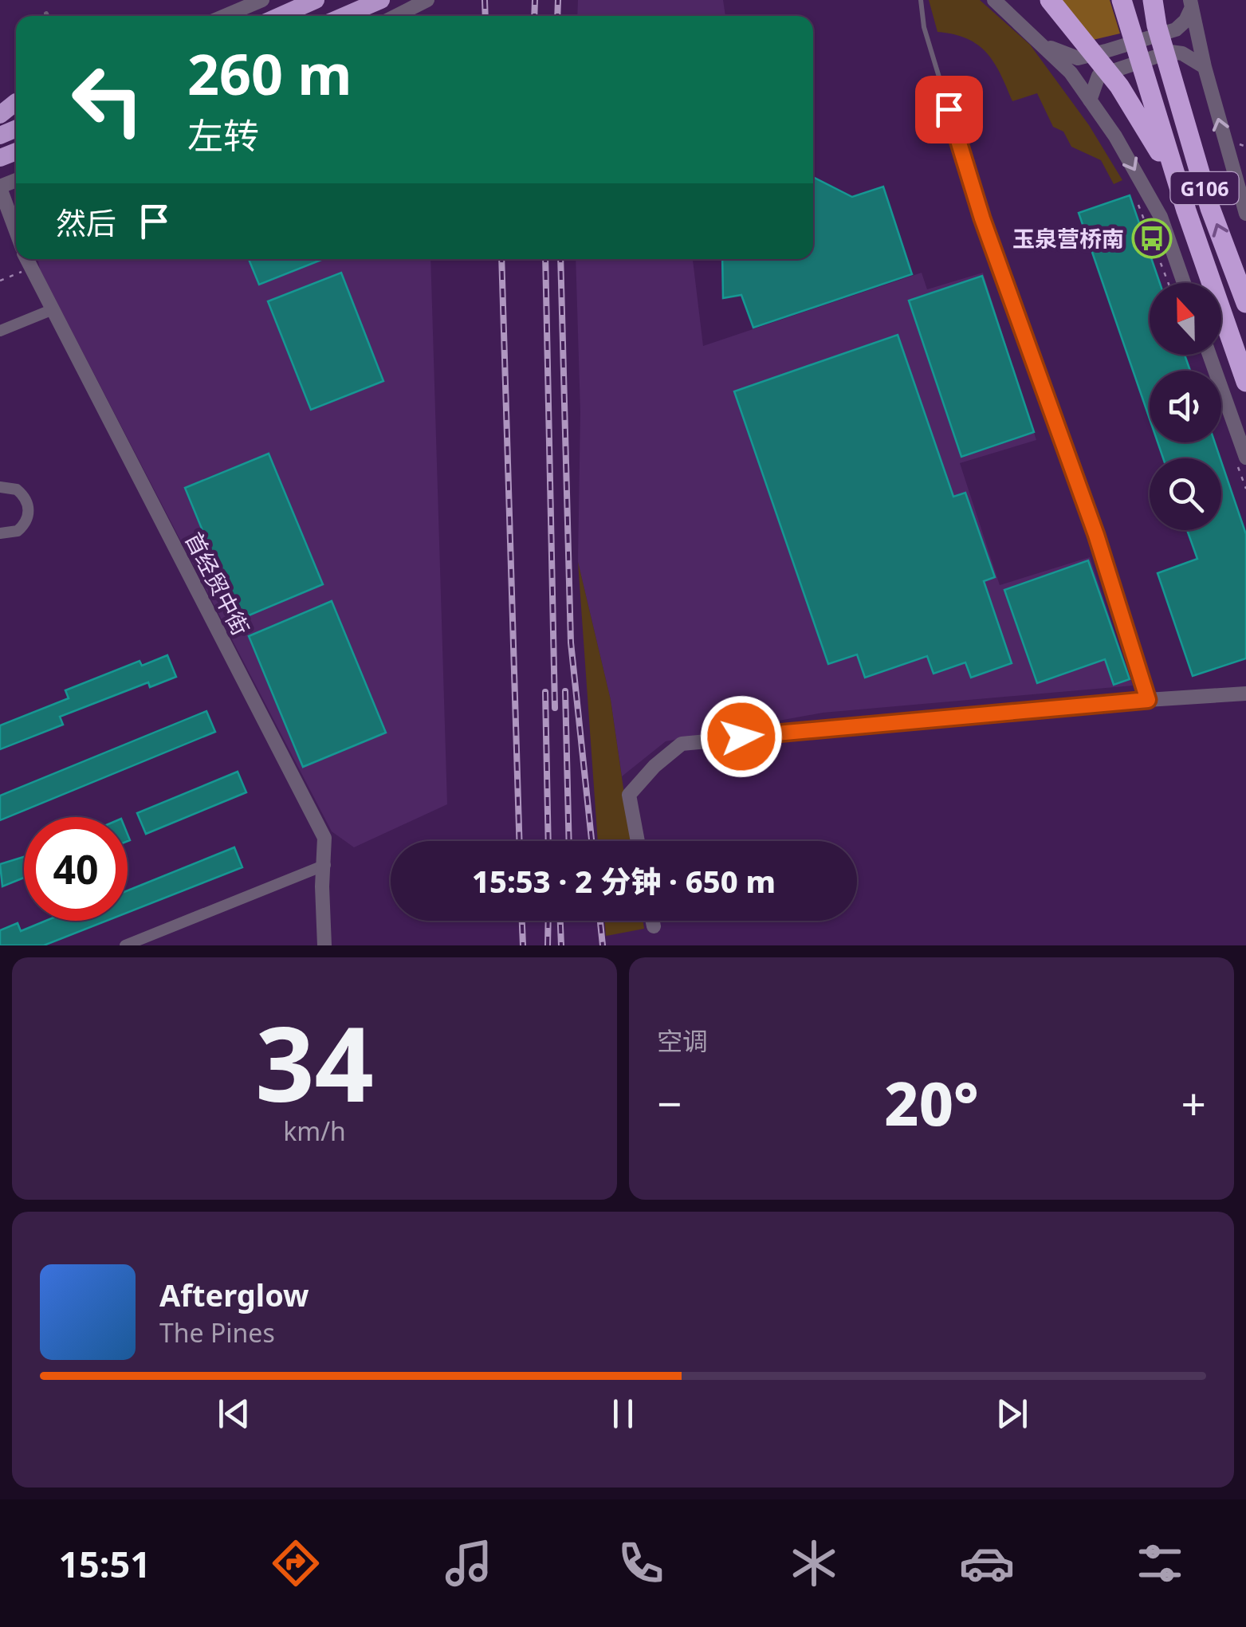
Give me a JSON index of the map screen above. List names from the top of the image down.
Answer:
{
  "streets": {
    "highway": ["G106"],
    "street": ["首经贸中街"]
  },
  "places": {
    "bus stop": ["玉泉营桥南"]
  },
  "north": "top",
  "page": {
    "turn": ["260 m", "左转"],
    "then": "然后",
    "limit": "40",
    "trip": "15:53 · 2 分钟 · 650 m",
    "tile": [
      ["34", "km/h"],
      "空调"
    ],
    "heat": ["−", "20°", "+"],
    "song": ["Afterglow", "The Pines"],
    "tabs": "15:51"
  }
}
